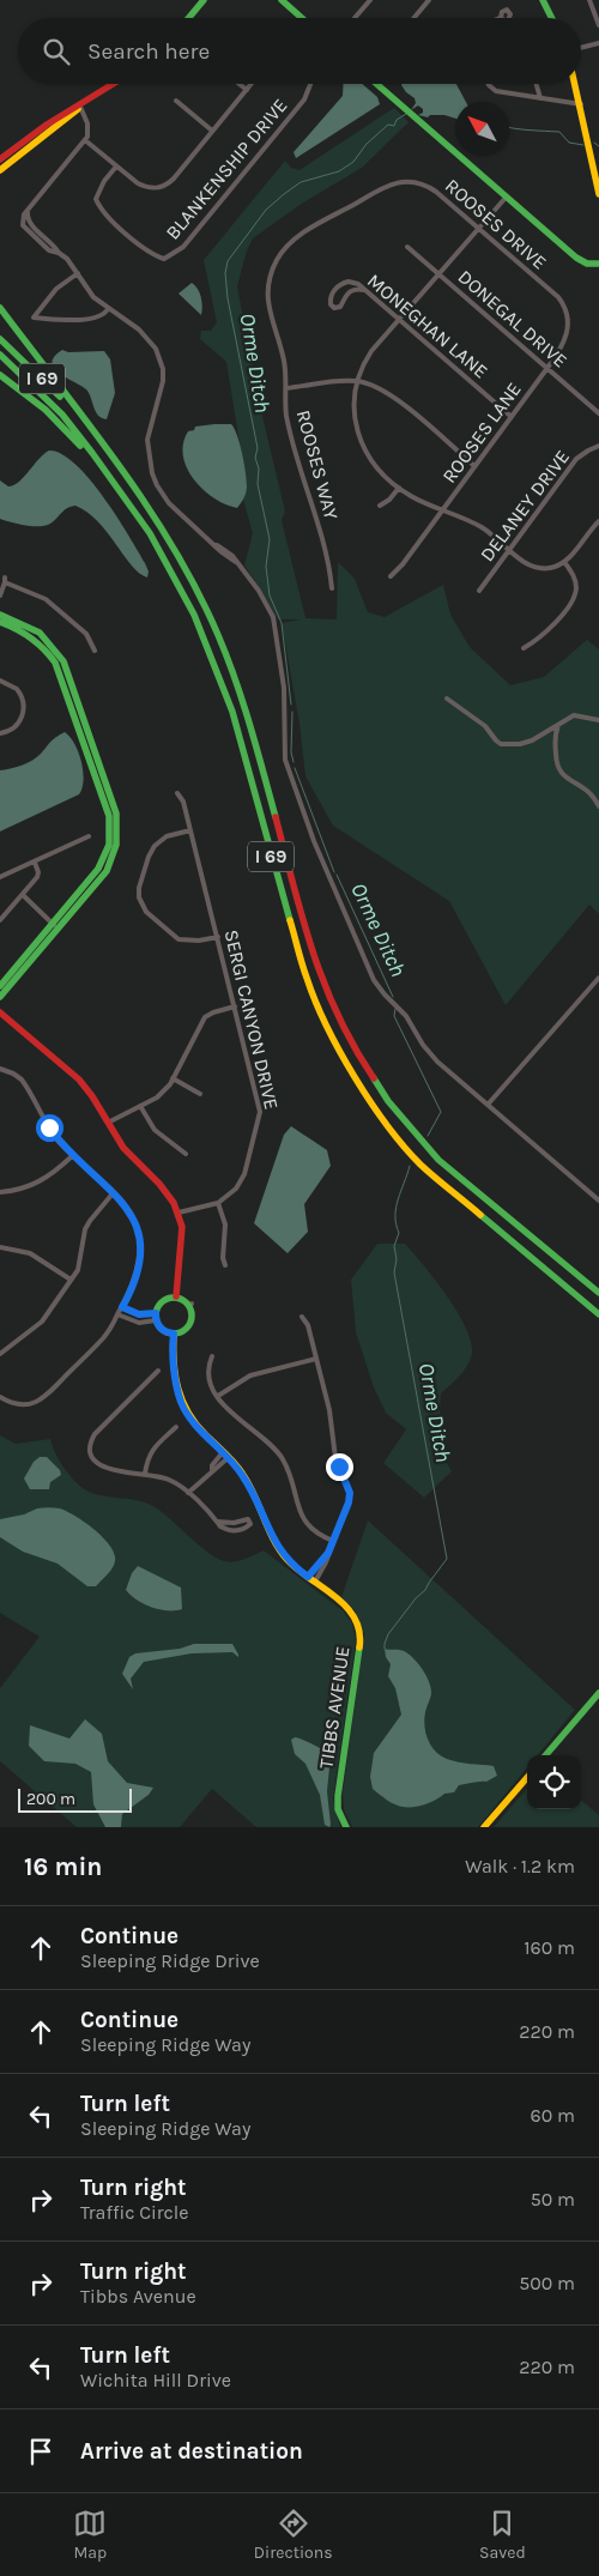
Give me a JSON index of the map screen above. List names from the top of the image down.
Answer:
{
  "streets": {
    "main road": ["I 69", "TIBBS AVENUE"],
    "street": [
      "BLANKENSHIP DRIVE",
      "ROOSES DRIVE",
      "DONEGAL DRIVE",
      "MONEGHAN LANE",
      "ROOSES LANE",
      "ROOSES WAY",
      "DELANEY DRIVE",
      "SERGI CANYON DRIVE"
    ]
  },
  "crossings": [
    ["ROOSES DRIVE", "ROOSES LANE"],
    ["ROOSES DRIVE", "ROOSES WAY"],
    ["DONEGAL DRIVE", "ROOSES LANE"],
    ["MONEGHAN LANE", "ROOSES LANE"]
  ],
  "water": ["Orme Ditch"],
  "scale_bar": "200 m",
  "north": "top left",
  "page": {
    "search": "Search here",
    "scale": "200 m",
    "heading": ["16 min", "Walk · 1.2 km"],
    "list": [
      ["Continue", "Sleeping Ridge Drive", "160 m"],
      ["Continue", "Sleeping Ridge Way", "220 m"],
      ["Turn left", "Sleeping Ridge Way", "60 m"],
      ["Turn right", "Traffic Circle", "50 m"],
      ["Turn right", "Tibbs Avenue", "500 m"],
      ["Turn left", "Wichita Hill Drive", "220 m"],
      "Arrive at destination"
    ],
    "nav": ["Map", "Directions", "Saved"]
  }
}
